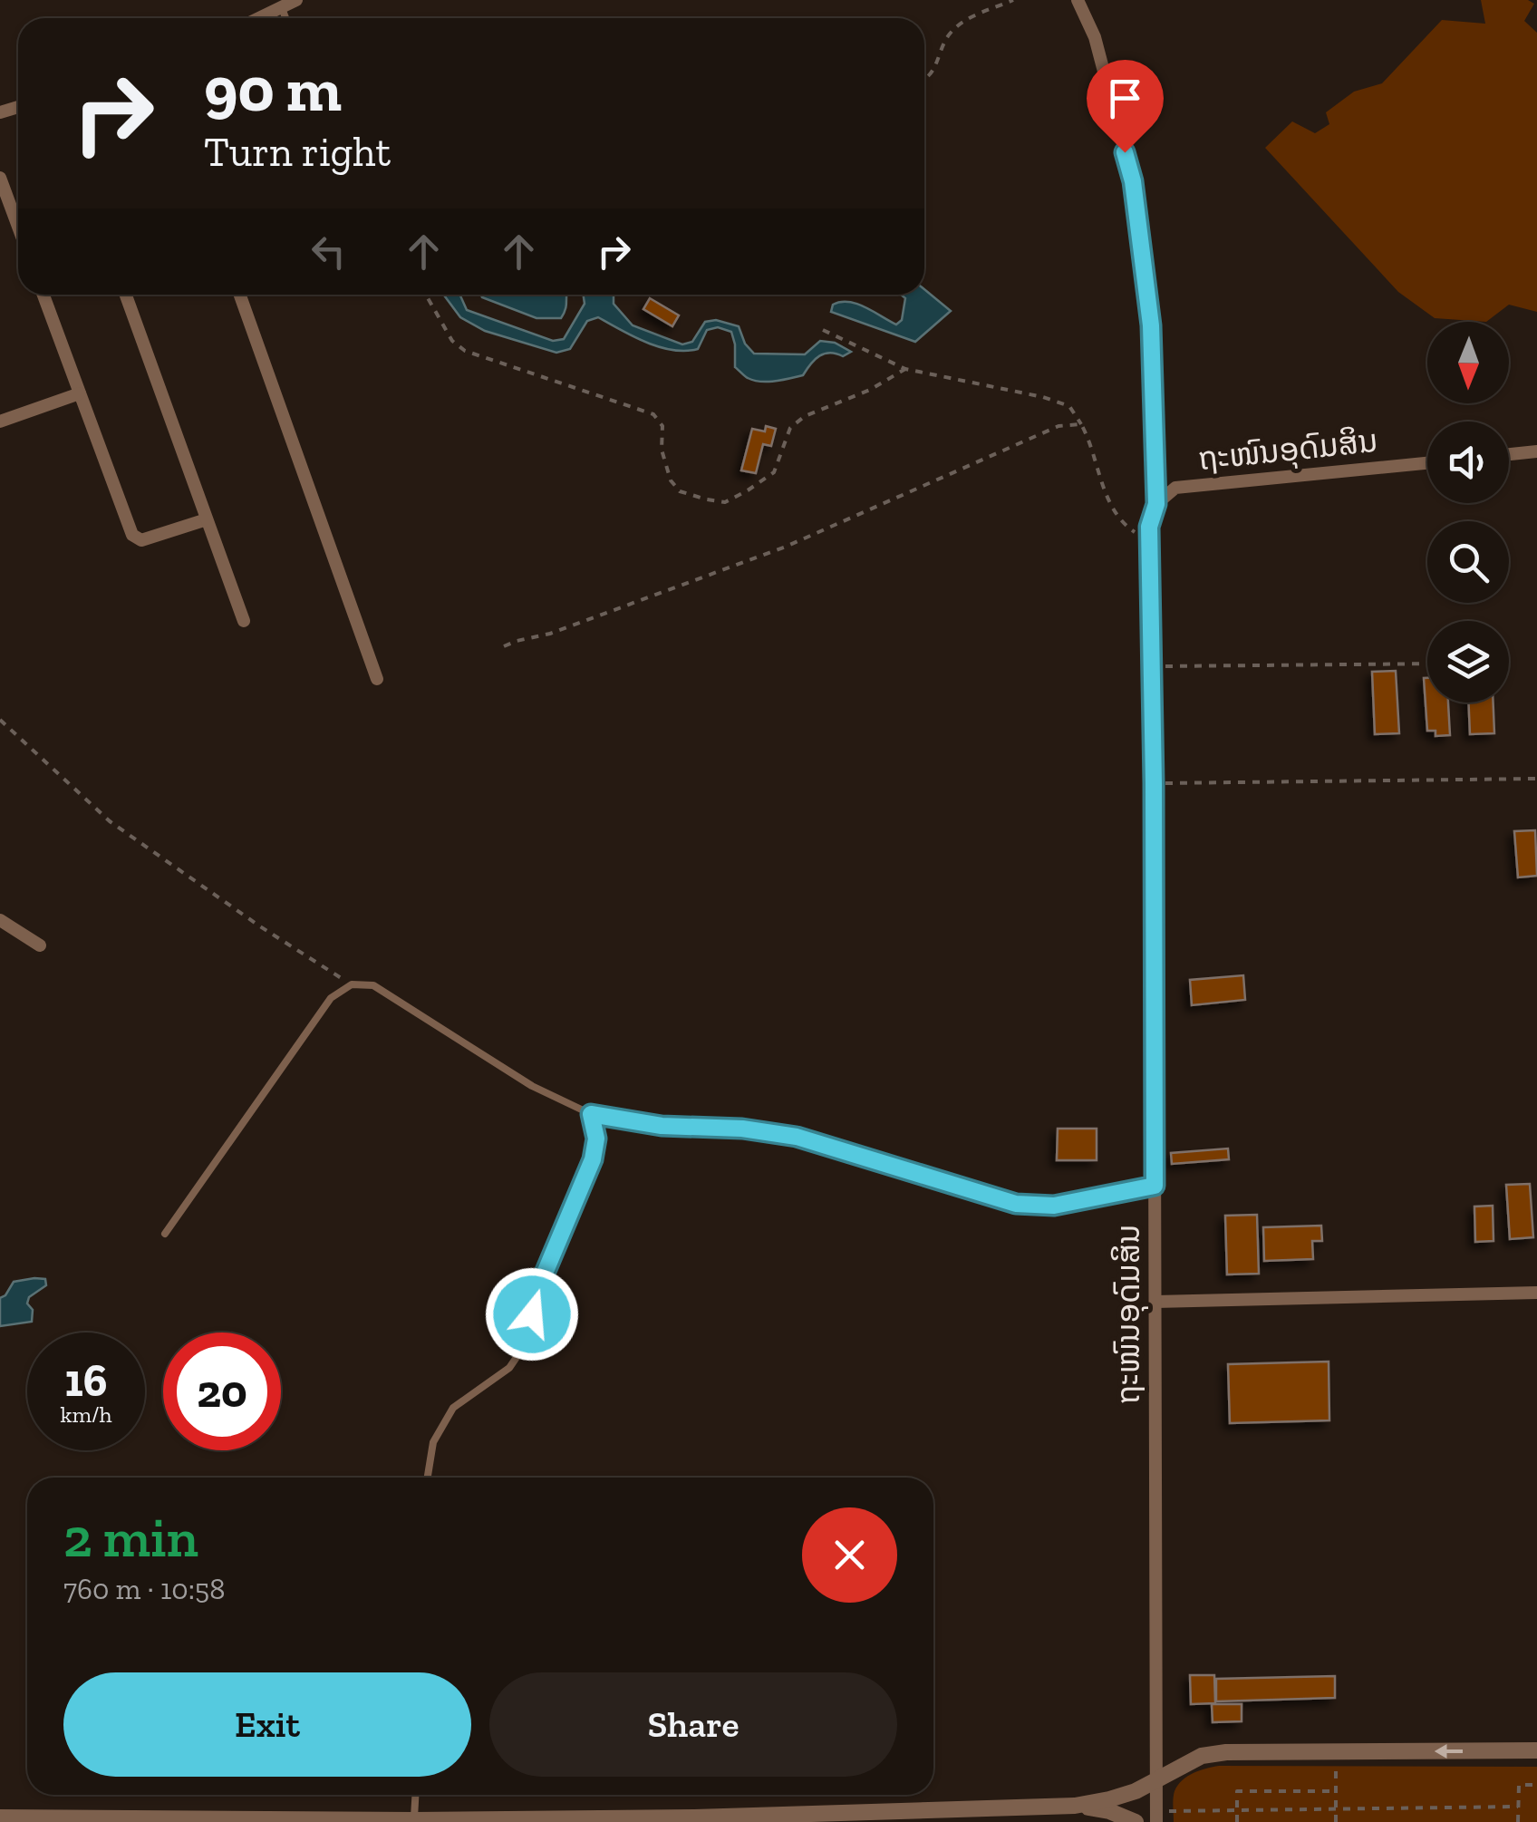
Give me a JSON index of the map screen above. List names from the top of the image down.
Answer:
{
  "streets": {
    "street": ["ຖະໜົນອຸດົມສິນ"]
  },
  "north": "bottom",
  "page": {
    "turn": ["90 m", "Turn right"],
    "speed": "16 km/h",
    "limit": "20",
    "heading": ["2 min", "760 m · 10:58"],
    "buttons": ["Exit", "Share"]
  }
}
